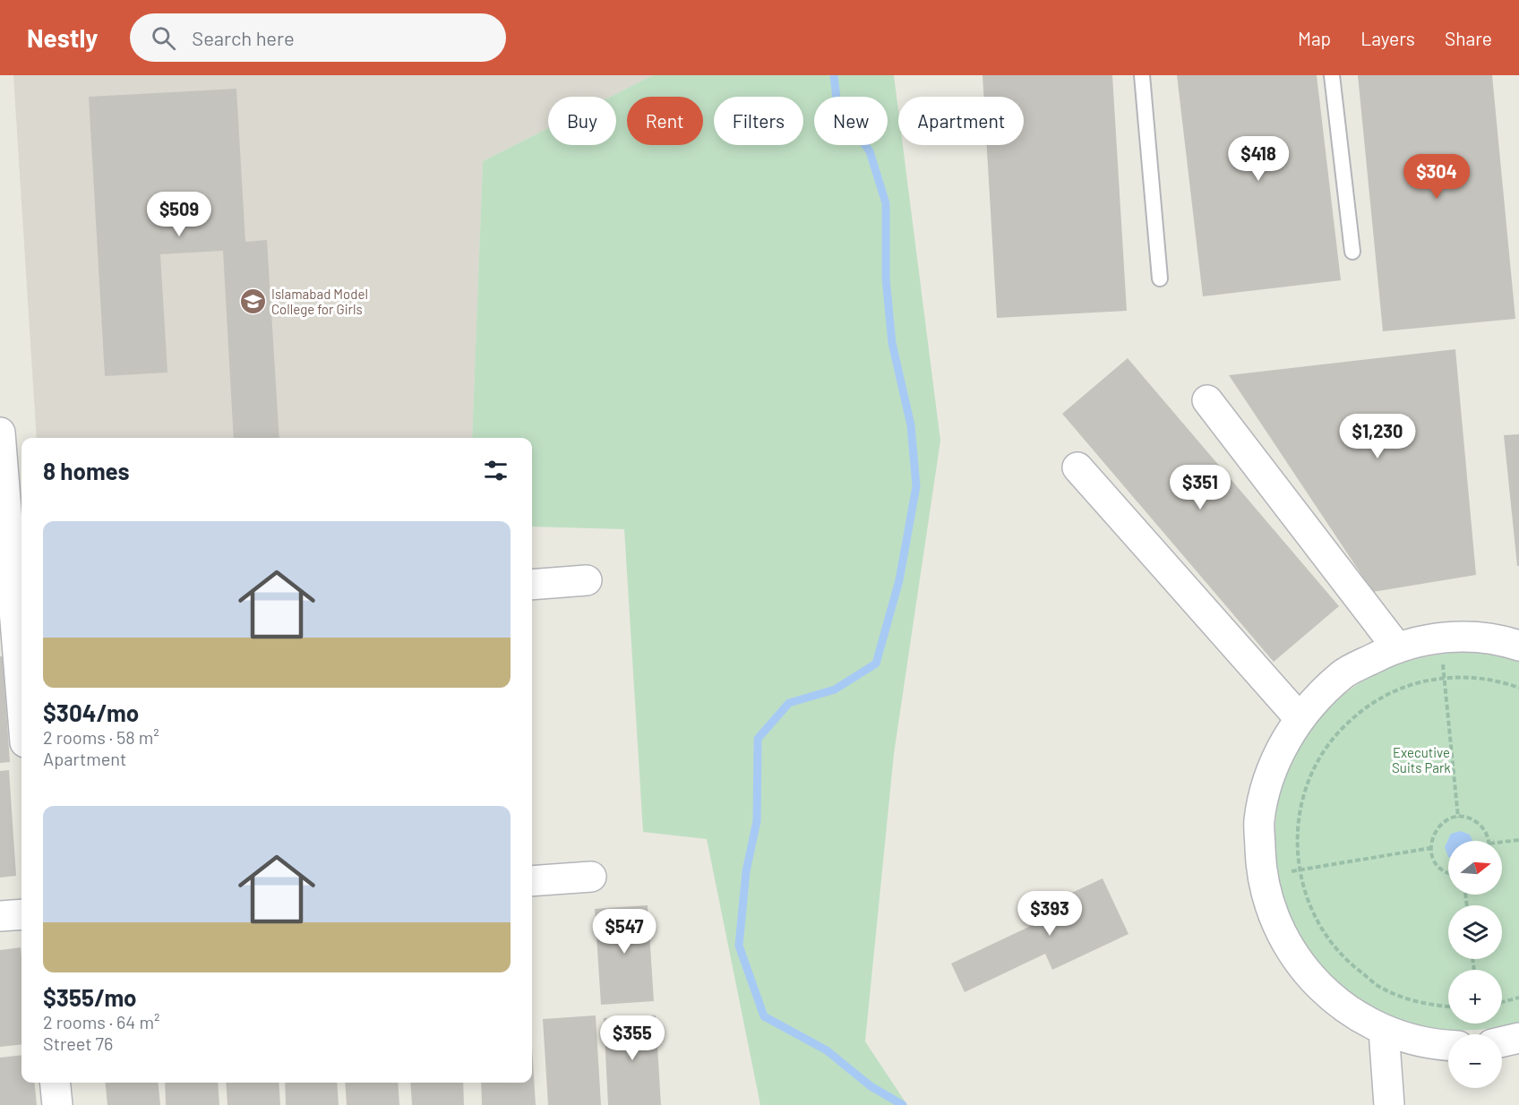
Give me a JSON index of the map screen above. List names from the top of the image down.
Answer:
{
  "parks": ["Executive Suits Park"],
  "places": {
    "school or university": ["Islamabad Model College for Girls"]
  },
  "north": "right",
  "page": {
    "header": "Nestly",
    "search": "Search here",
    "nav": ["Map", "Layers", "Share"],
    "chip": [
      "Buy",
      "Rent",
      "Filters",
      "New",
      "Apartment"
    ],
    "price": [
      "$418",
      "$304",
      "$509",
      "$1,230",
      "$351",
      "$393",
      "$547",
      "$355"
    ],
    "heading": "8 homes",
    "list": [
      {
        "name": "$304/mo",
        "note": "2 rooms · 58 m² · Apartment"
      },
      {
        "name": "$355/mo",
        "note": "2 rooms · 64 m² · Street 76"
      }
    ],
    "map_buttons": ["+", "−"]
  }
}
